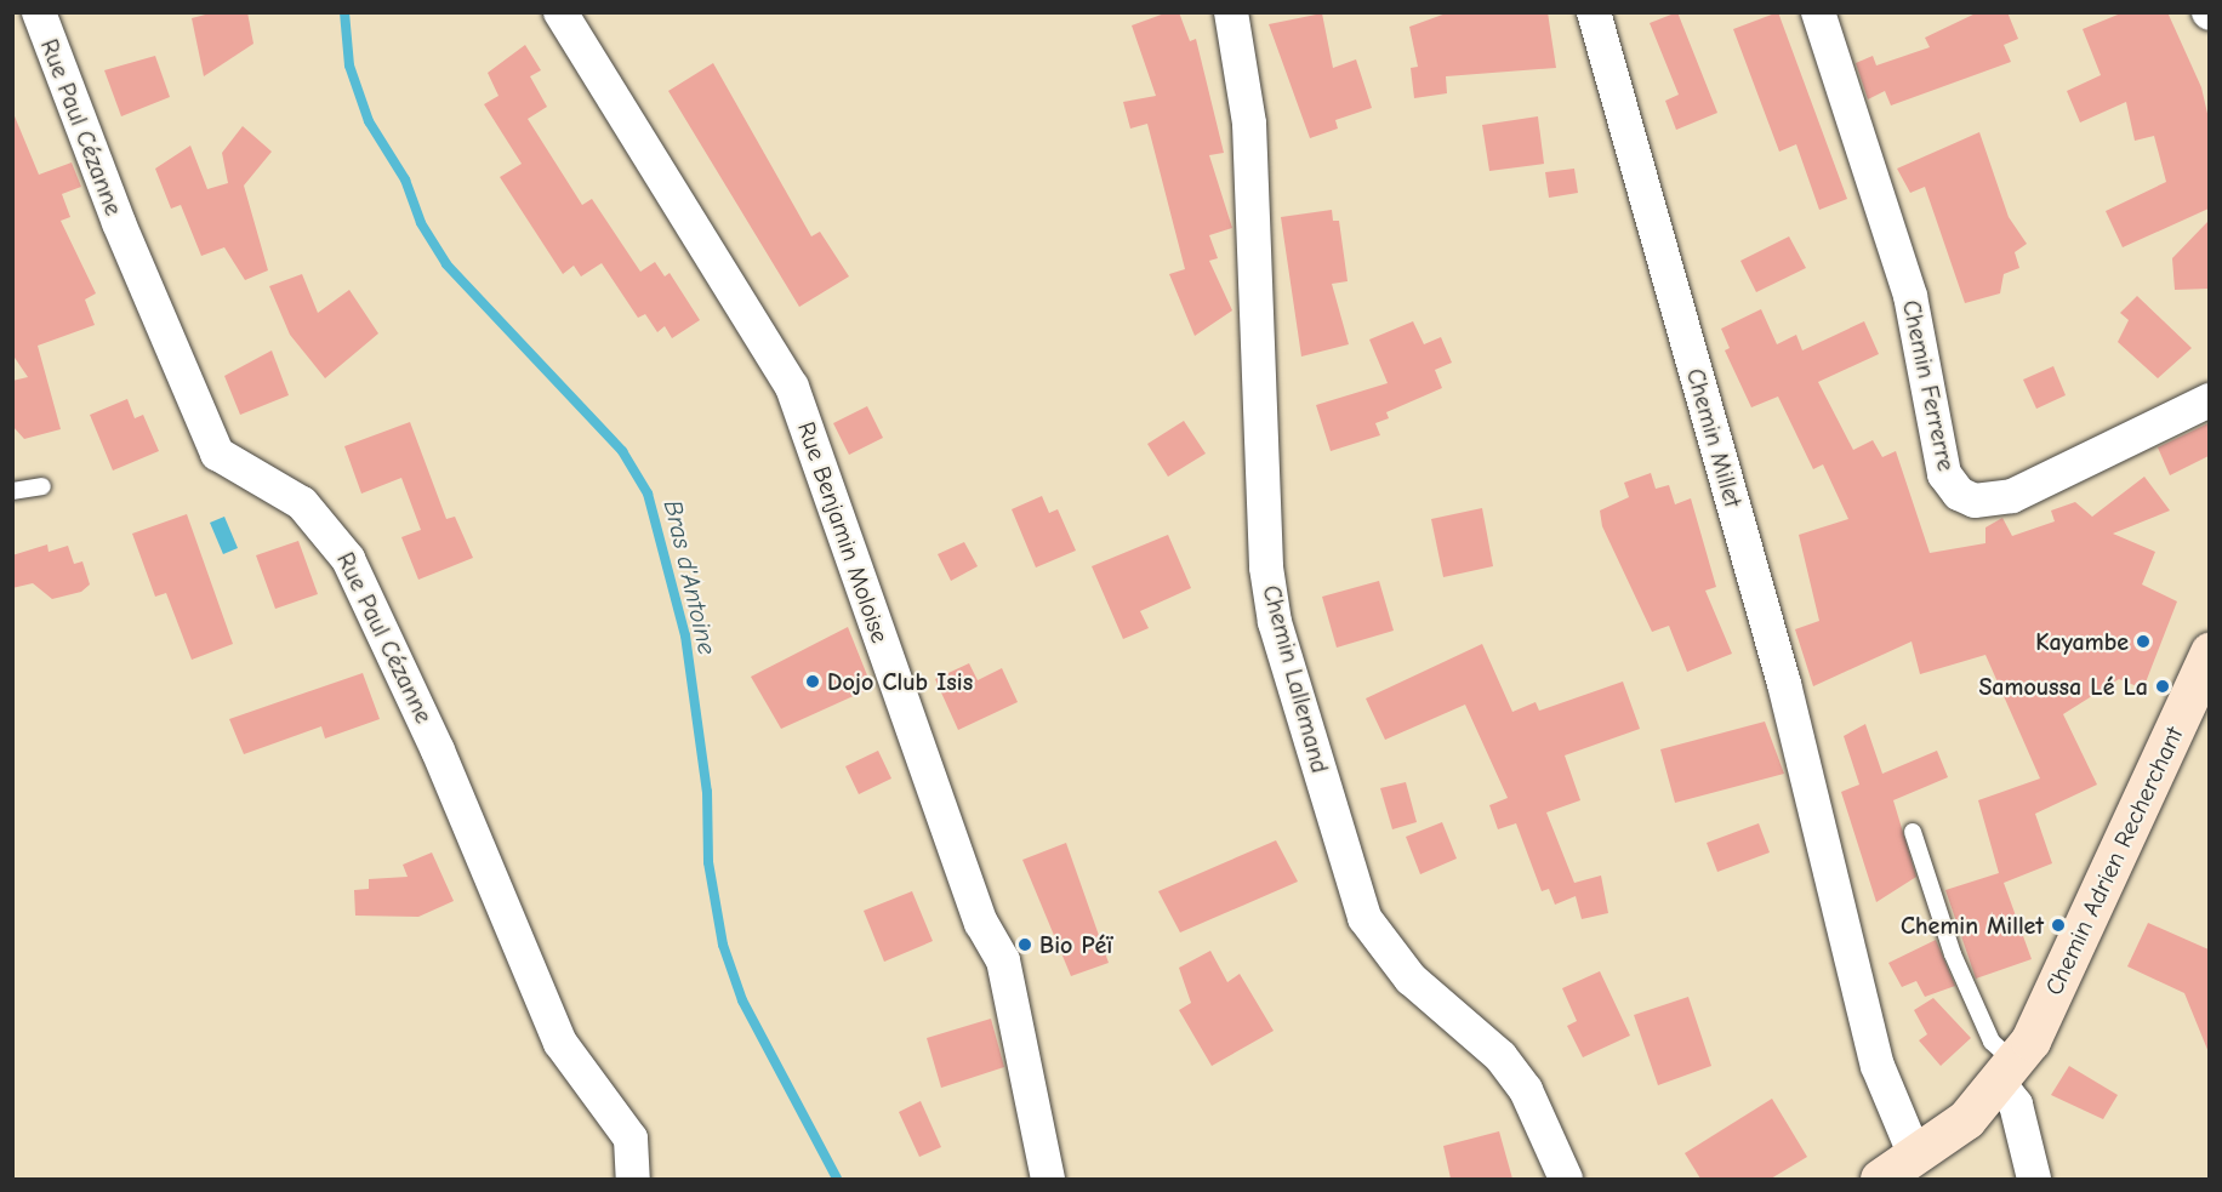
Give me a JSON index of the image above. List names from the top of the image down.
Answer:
{
  "streets": {
    "main road": ["Chemin Adrien Recherchant"],
    "street": [
      "Rue Paul Cézanne",
      "Chemin Ferrerre",
      "Chemin Millet",
      "Rue Benjamin Moloise",
      "Chemin Lallemand"
    ]
  },
  "crossings": [
    ["Chemin Millet", "Chemin Adrien Recherchant"]
  ],
  "water": ["Bras d'Antoine"],
  "places": [
    "Kayambe",
    "Dojo Club Isis",
    "Samoussa Lé La",
    "Chemin Millet",
    "Bio Péï"
  ]
}
